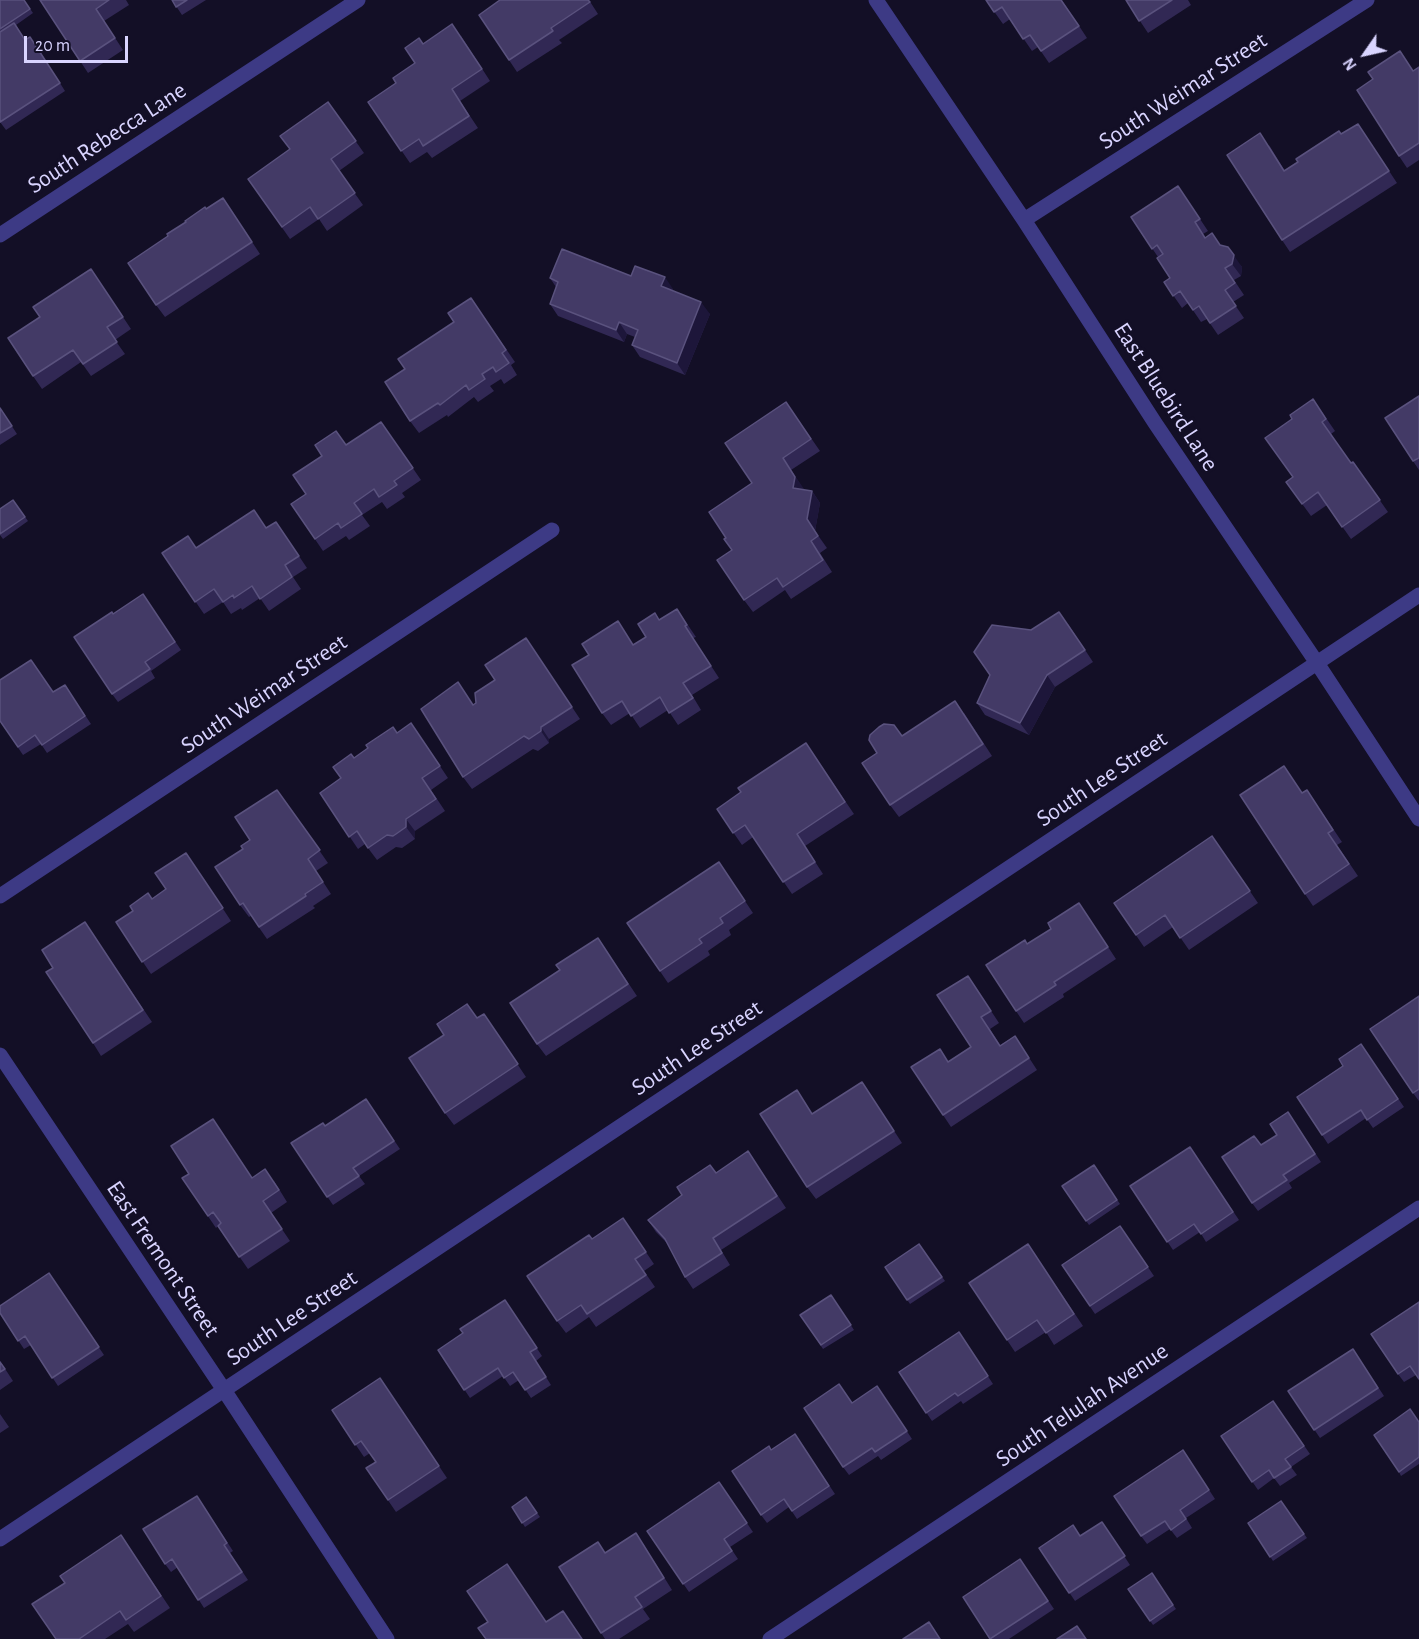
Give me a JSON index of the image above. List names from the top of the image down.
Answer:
{
  "streets": {
    "street": [
      "South Weimar Street",
      "South Rebecca Lane",
      "East Bluebird Lane",
      "South Lee Street",
      "East Fremont Street",
      "South Telulah Avenue"
    ]
  },
  "crossings": [
    ["South Weimar Street", "East Bluebird Lane"],
    ["East Bluebird Lane", "South Lee Street"],
    ["South Lee Street", "East Fremont Street"]
  ],
  "scale_bar": "20 m",
  "north": "bottom left"
}
